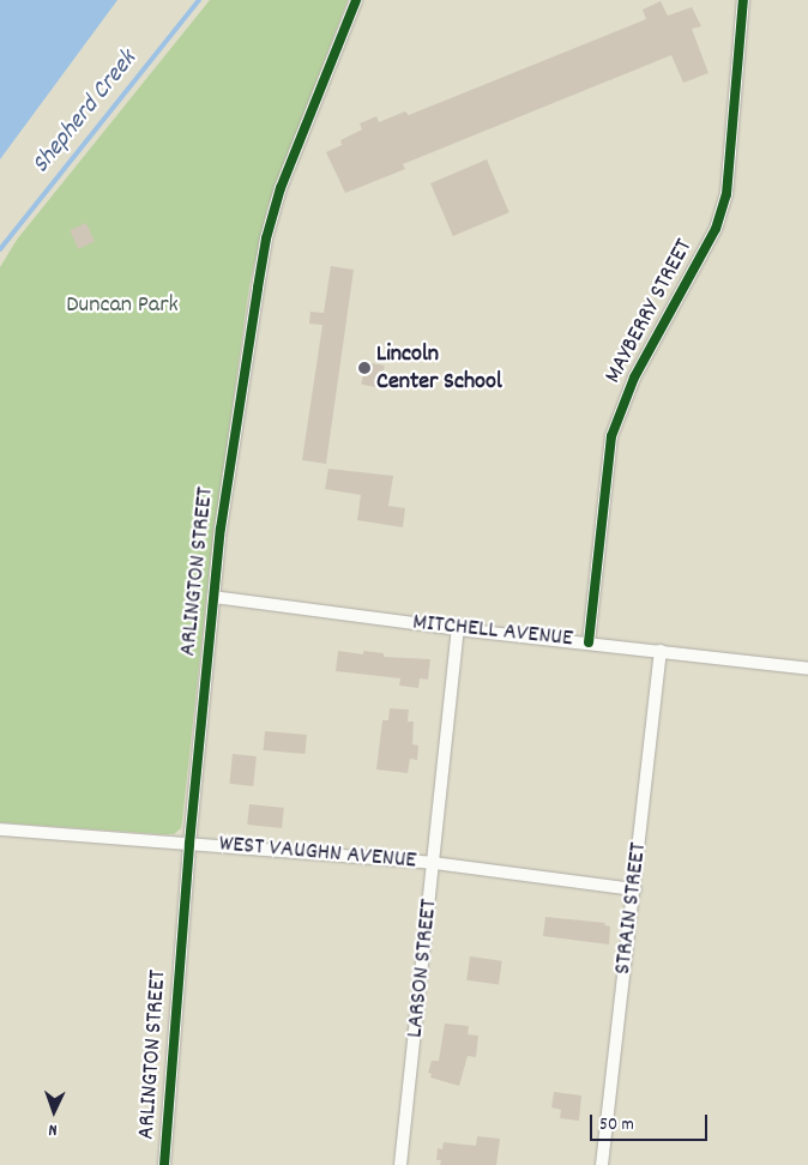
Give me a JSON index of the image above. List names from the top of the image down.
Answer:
{
  "streets": {
    "street": [
      "MAYBERRY STREET",
      "ARLINGTON STREET",
      "MITCHELL AVENUE",
      "WEST VAUGHN AVENUE",
      "STRAIN STREET",
      "LARSON STREET"
    ]
  },
  "crossings": [
    ["MAYBERRY STREET", "MITCHELL AVENUE"],
    ["ARLINGTON STREET", "MITCHELL AVENUE"],
    ["ARLINGTON STREET", "WEST VAUGHN AVENUE"],
    ["MITCHELL AVENUE", "STRAIN STREET"],
    ["MITCHELL AVENUE", "LARSON STREET"],
    ["WEST VAUGHN AVENUE", "STRAIN STREET"],
    ["WEST VAUGHN AVENUE", "LARSON STREET"]
  ],
  "water": ["Shepherd Creek"],
  "parks": ["Duncan Park"],
  "places": ["Lincoln Center School"],
  "scale_bar": "50 m",
  "north": "bottom"
}
